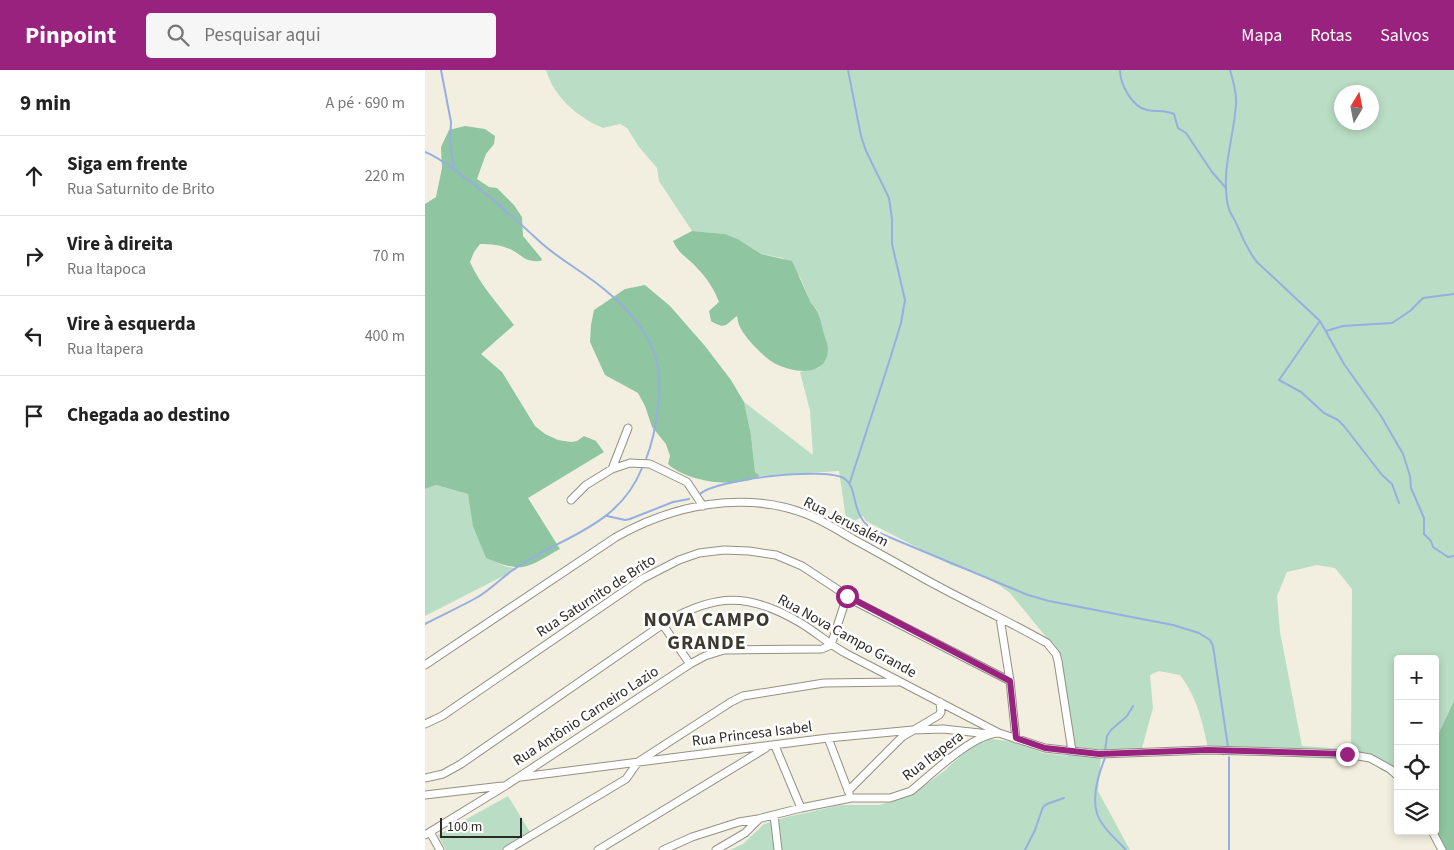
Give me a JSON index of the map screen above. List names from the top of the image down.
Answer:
{
  "streets": {
    "street": [
      "Rua Jerusalém",
      "Rua Saturnito de Brito",
      "Rua Nova Campo Grande",
      "Rua Antônio Carneiro Lazio",
      "Rua Princesa Isabel",
      "Rua Itapera"
    ]
  },
  "crossings": [
    ["Rua Nova Campo Grande", "Rua Antônio Carneiro Lazio"],
    ["Rua Nova Campo Grande", "Rua Princesa Isabel"],
    ["Rua Nova Campo Grande", "Rua Itapera"],
    ["Rua Antônio Carneiro Lazio", "Rua Princesa Isabel"],
    ["Rua Princesa Isabel", "Rua Itapera"]
  ],
  "districts": ["NOVA CAMPO GRANDE"],
  "scale_bar": "100 m",
  "north": "top",
  "page": {
    "header": "Pinpoint",
    "search": "Pesquisar aqui",
    "nav": ["Mapa", "Rotas", "Salvos"],
    "heading": ["9 min", "A pé · 690 m"],
    "list": [
      ["Siga em frente", "Rua Saturnito de Brito", "220 m"],
      ["Vire à direita", "Rua Itapoca", "70 m"],
      ["Vire à esquerda", "Rua Itapera", "400 m"],
      "Chegada ao destino"
    ],
    "map_buttons": ["+", "−"],
    "scale": "100 m"
  }
}
